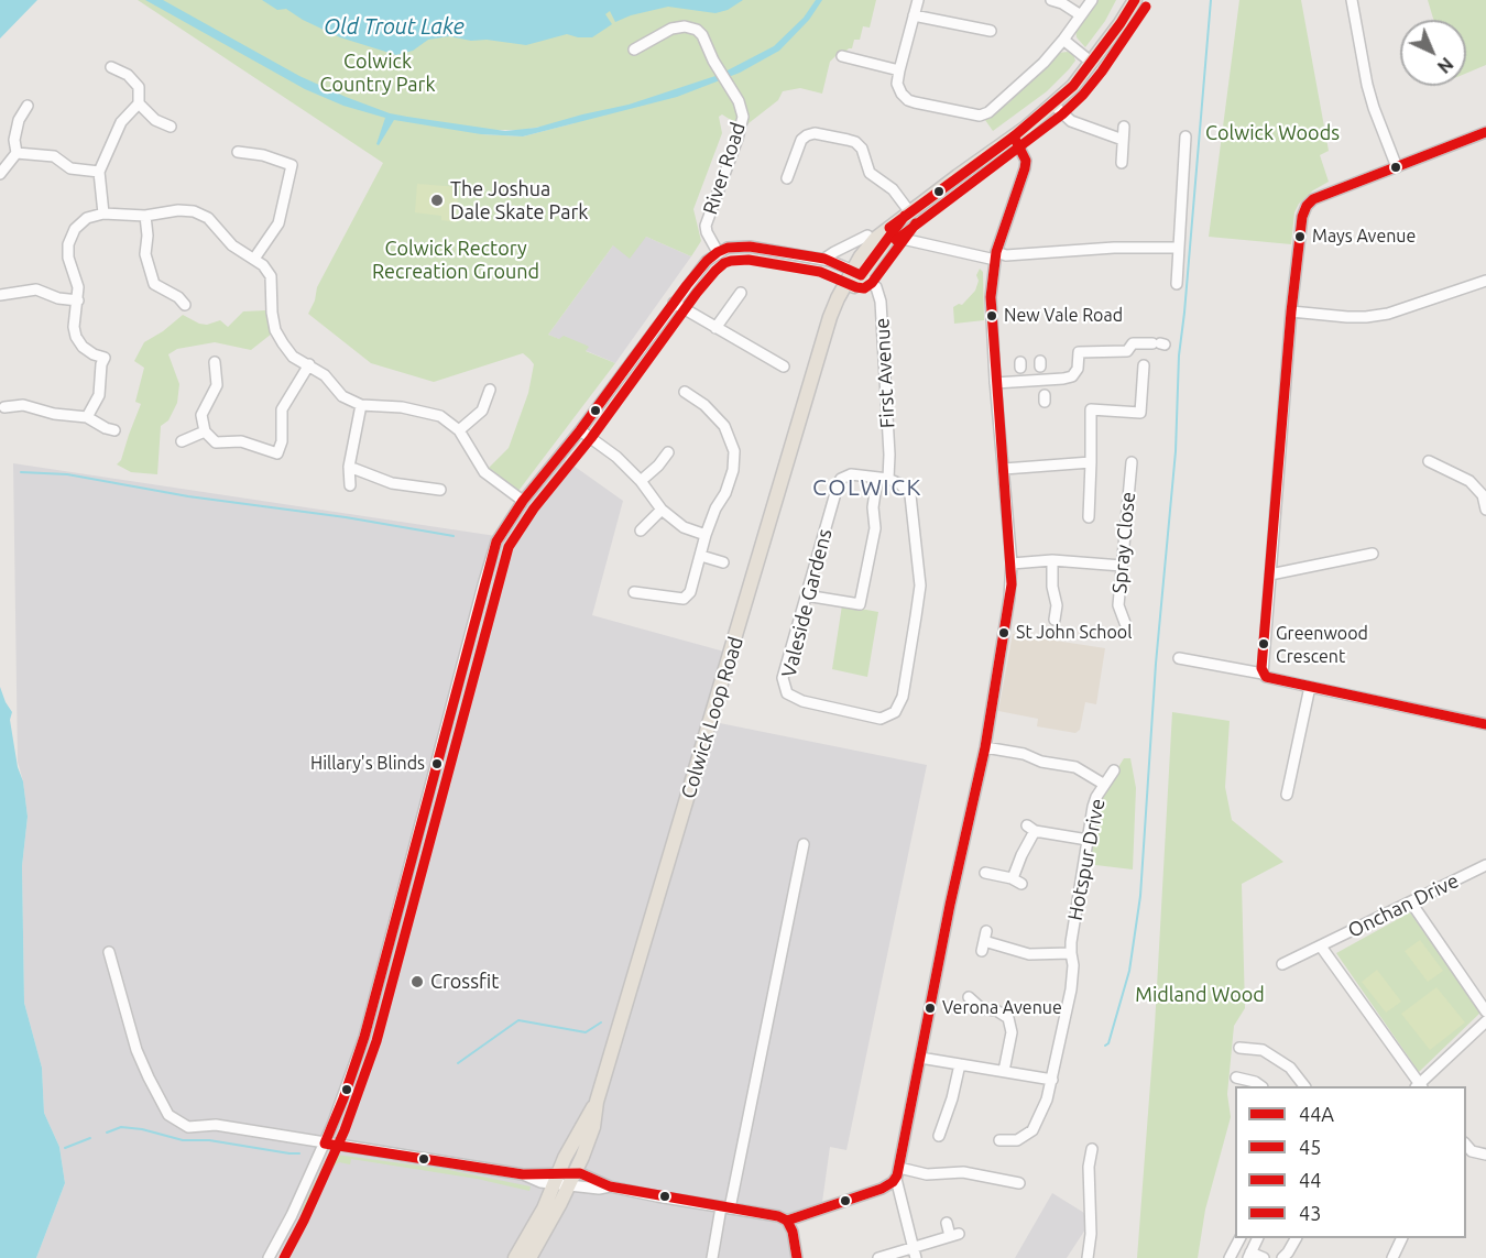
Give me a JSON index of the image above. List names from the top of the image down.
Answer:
{
  "streets": {
    "main road": ["Colwick Loop Road"],
    "street": [
      "River Road",
      "First Avenue",
      "Spray Close",
      "Valeside Gardens",
      "Hotspur Drive",
      "Onchan Drive"
    ]
  },
  "crossings": [
    ["First Avenue", "Valeside Gardens"],
    ["First Avenue", "Colwick Loop Road"]
  ],
  "districts": ["COLWICK"],
  "water": ["Old Trout Lake"],
  "parks": [
    "Colwick Country Park",
    "Colwick Woods",
    "Colwick Rectory Recreation Ground",
    "Midland Wood"
  ],
  "places": [
    "The Joshua Dale Skate Park",
    "Mays Avenue",
    "New Vale Road",
    "St John School",
    "Greenwood Crescent",
    "Hillary's Blinds",
    "Crossfit",
    "Verona Avenue"
  ],
  "lines": [
    "transit line 44",
    "transit line 45",
    "transit line 43",
    "transit line 44A"
  ],
  "legend": [
    "44A",
    "45",
    "44",
    "43"
  ],
  "north": "bottom right"
}
